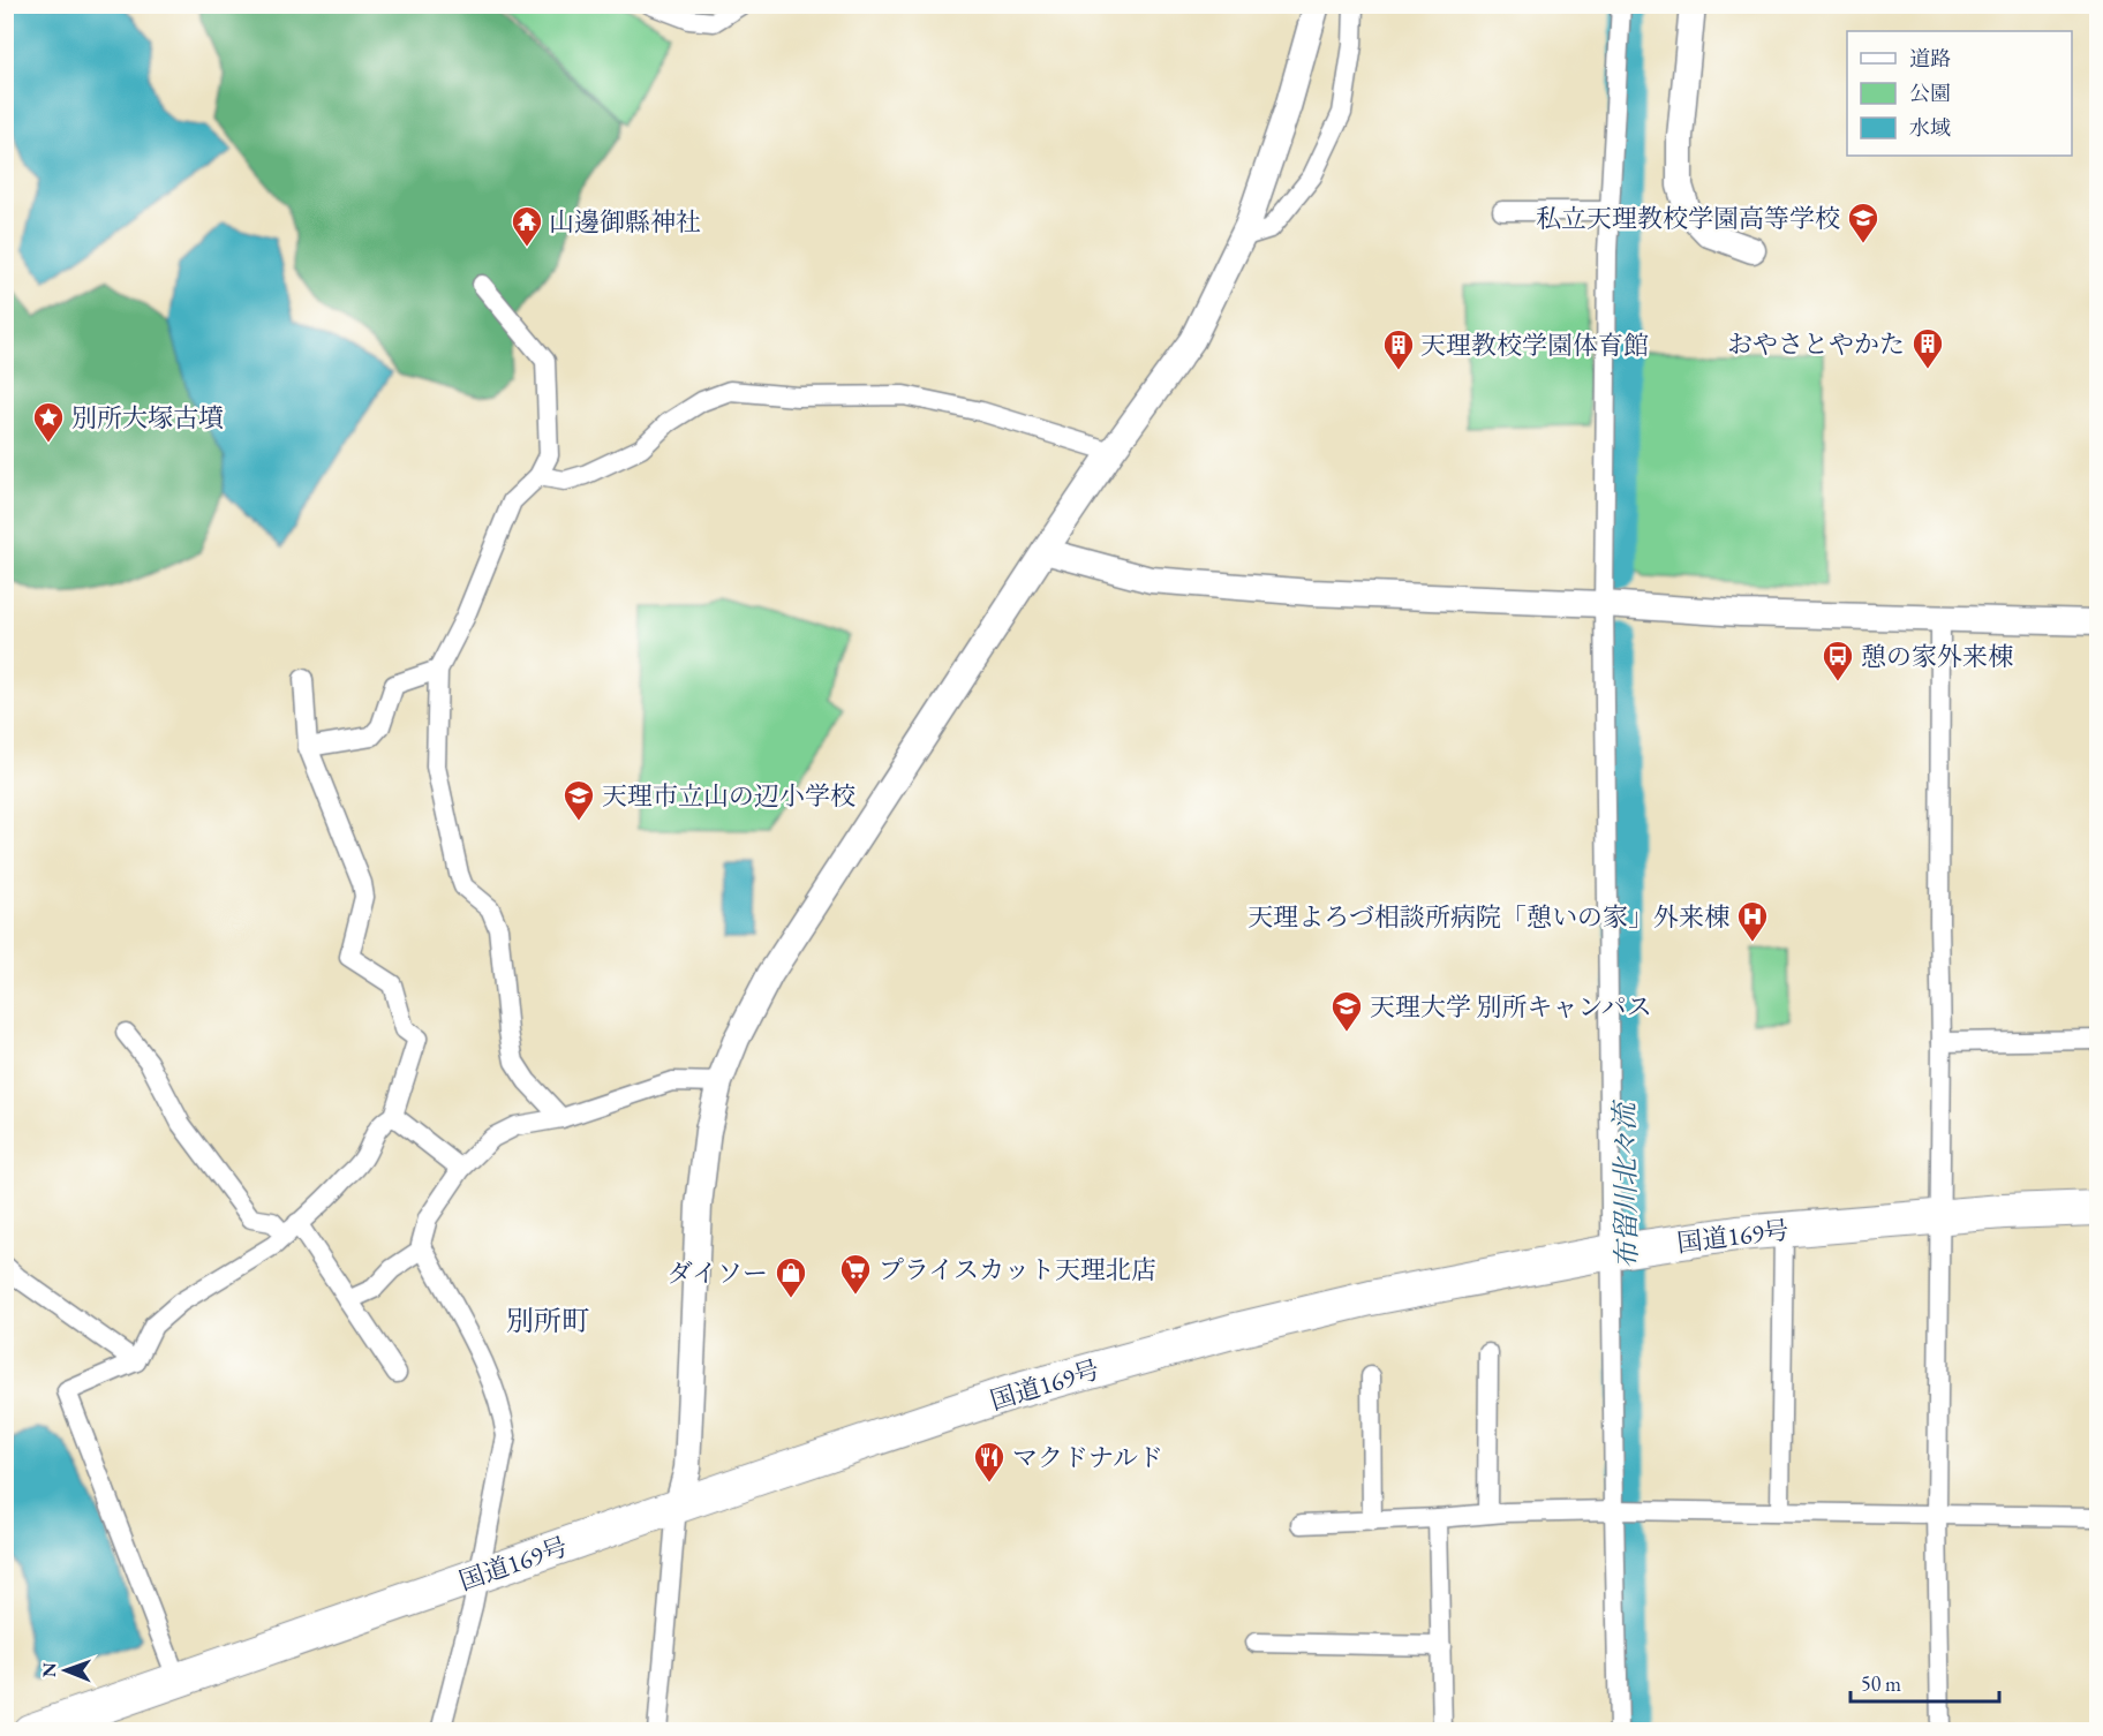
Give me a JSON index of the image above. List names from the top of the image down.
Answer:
{
  "streets": {
    "highway": ["国道169号"]
  },
  "districts": ["別所町"],
  "water": ["布留川北々流"],
  "places": {
    "school or university": ["私立天理教校学園高等学校", "天理市立山の辺小学校", "天理大学 別所キャンパス"],
    "temple": ["山邊御縣神社"],
    "building": ["おやさとやかた", "天理教校学園体育館"],
    "place": ["別所大塚古墳"],
    "bus stop": ["憩の家外来棟"],
    "hospital": ["天理よろづ相談所病院「憩いの家」外来棟"],
    "supermarket": ["プライスカット天理北店"],
    "shop": ["ダイソー"],
    "restaurant": ["マクドナルド"]
  },
  "legend": ["道路", "公園", "水域"],
  "scale_bar": "50 m",
  "north": "left"
}
